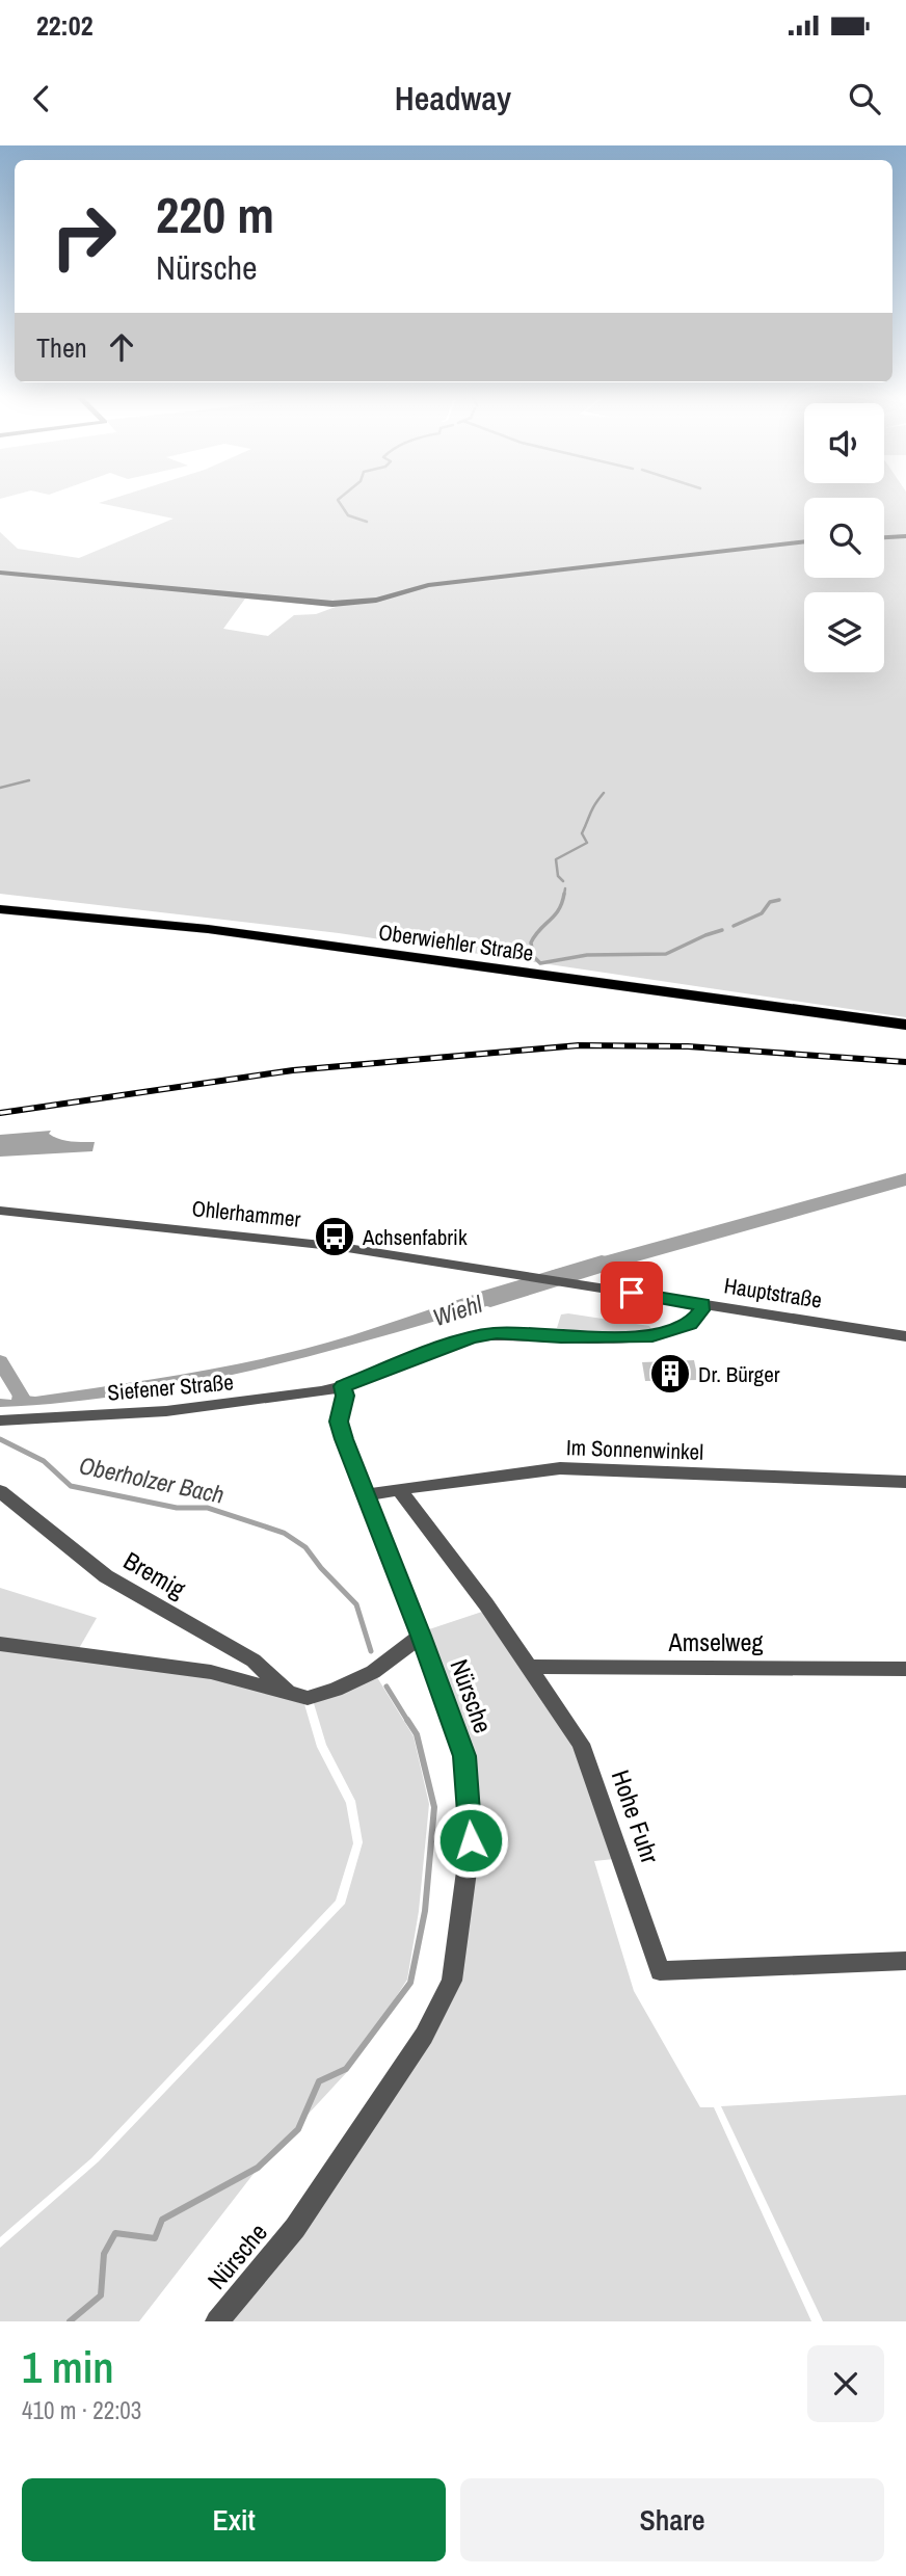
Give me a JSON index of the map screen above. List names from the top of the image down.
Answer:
{
  "streets": {
    "main road": ["Oberwiehler Straße"],
    "street": [
      "Ohlerhammer",
      "Hauptstraße",
      "Siefener Straße",
      "Im Sonnenwinkel",
      "Bremig",
      "Amselweg",
      "Nürsche",
      "Hohe Fuhr"
    ]
  },
  "crossings": [
    ["Ohlerhammer", "Hauptstraße"],
    ["Hauptstraße", "Siefener Straße"],
    ["Hauptstraße", "Nürsche"],
    ["Siefener Straße", "Nürsche"],
    ["Im Sonnenwinkel", "Nürsche"],
    ["Im Sonnenwinkel", "Hohe Fuhr"],
    ["Amselweg", "Hohe Fuhr"]
  ],
  "water": ["Wiehl", "Oberholzer Bach"],
  "places": {
    "bus stop": ["Achsenfabrik"],
    "building": ["Dr. Bürger"]
  },
  "page": {
    "status": "22:02",
    "header": "Headway",
    "turn": ["220 m", "Nürsche"],
    "then": "Then",
    "heading": ["1 min", "410 m · 22:03"],
    "buttons": ["Exit", "Share"]
  }
}
